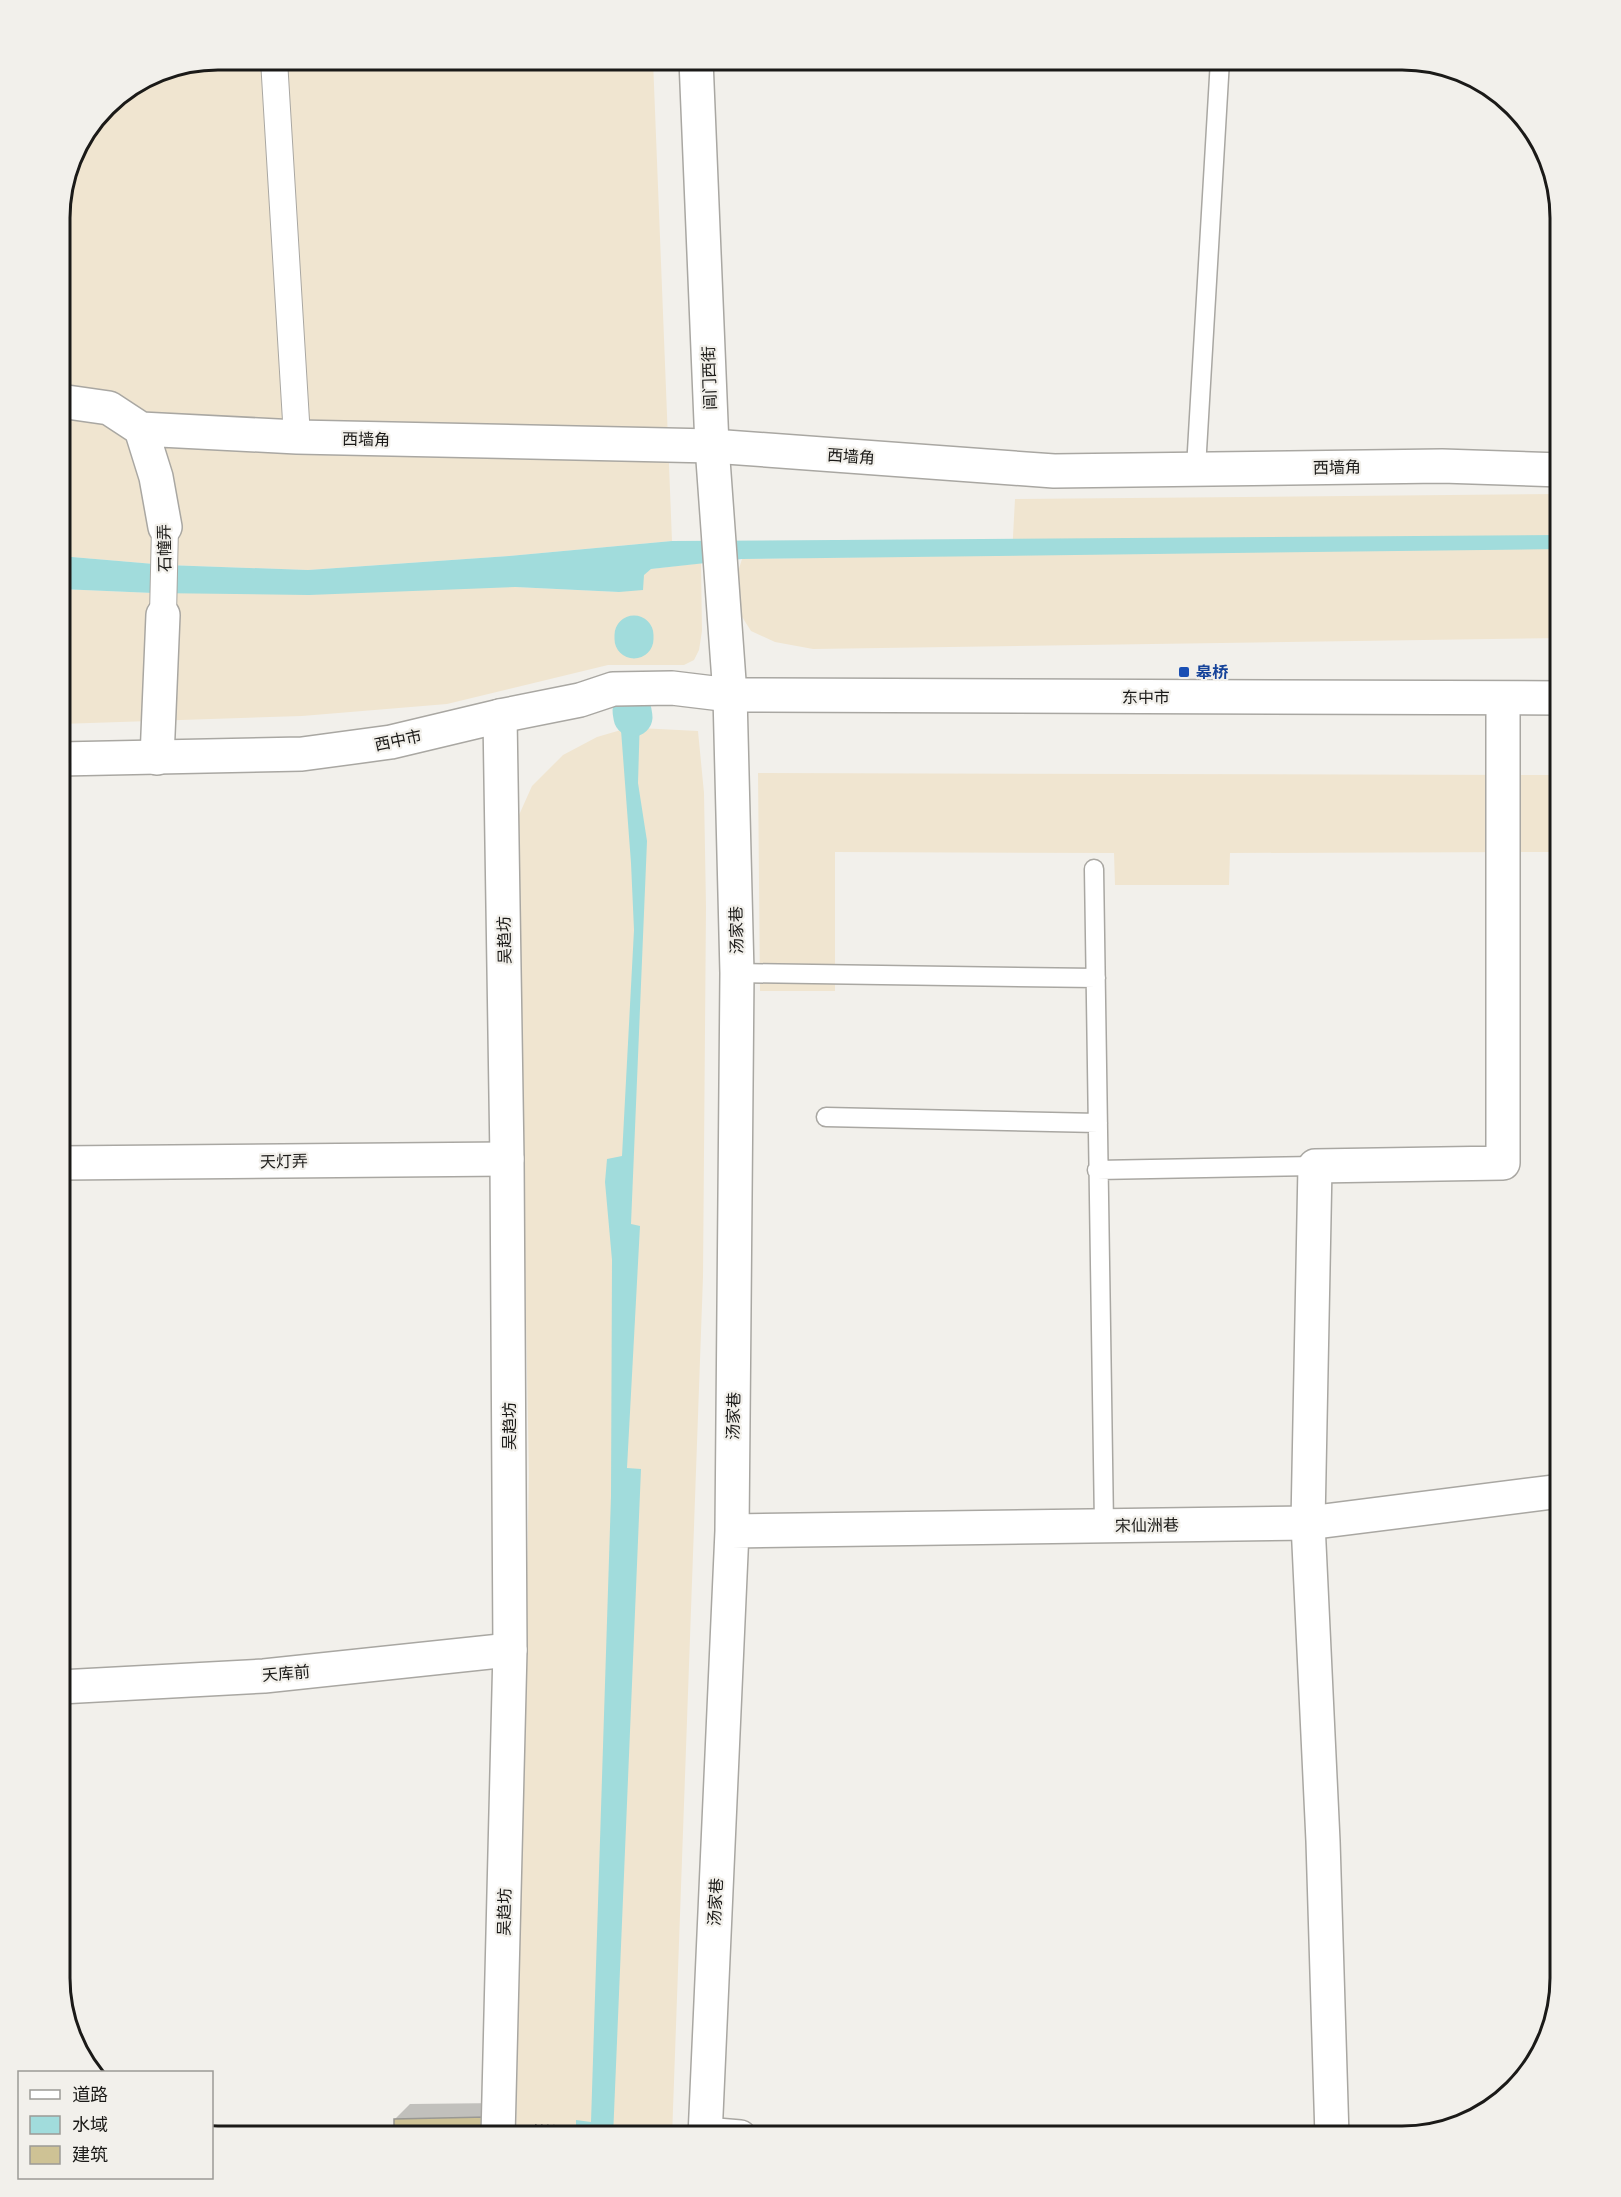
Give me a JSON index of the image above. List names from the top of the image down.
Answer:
{
  "streets": {
    "street": [
      "阊门西街",
      "西墙角",
      "石幢弄",
      "东中市",
      "西中市",
      "汤家巷",
      "吴趋坊",
      "天灯弄",
      "宋仙洲巷",
      "天库前"
    ]
  },
  "crossings": [
    ["阊门西街", "西墙角"],
    ["阊门西街", "东中市"],
    ["阊门西街", "西中市"],
    ["阊门西街", "汤家巷"],
    ["西墙角", "石幢弄"],
    ["石幢弄", "西中市"],
    ["东中市", "西中市"],
    ["东中市", "汤家巷"],
    ["西中市", "汤家巷"],
    ["西中市", "吴趋坊"],
    ["汤家巷", "宋仙洲巷"],
    ["吴趋坊", "天灯弄"],
    ["吴趋坊", "天库前"]
  ],
  "places": {
    "transit": ["皋桥"]
  },
  "legend": ["道路", "水域", "建筑"]
}
